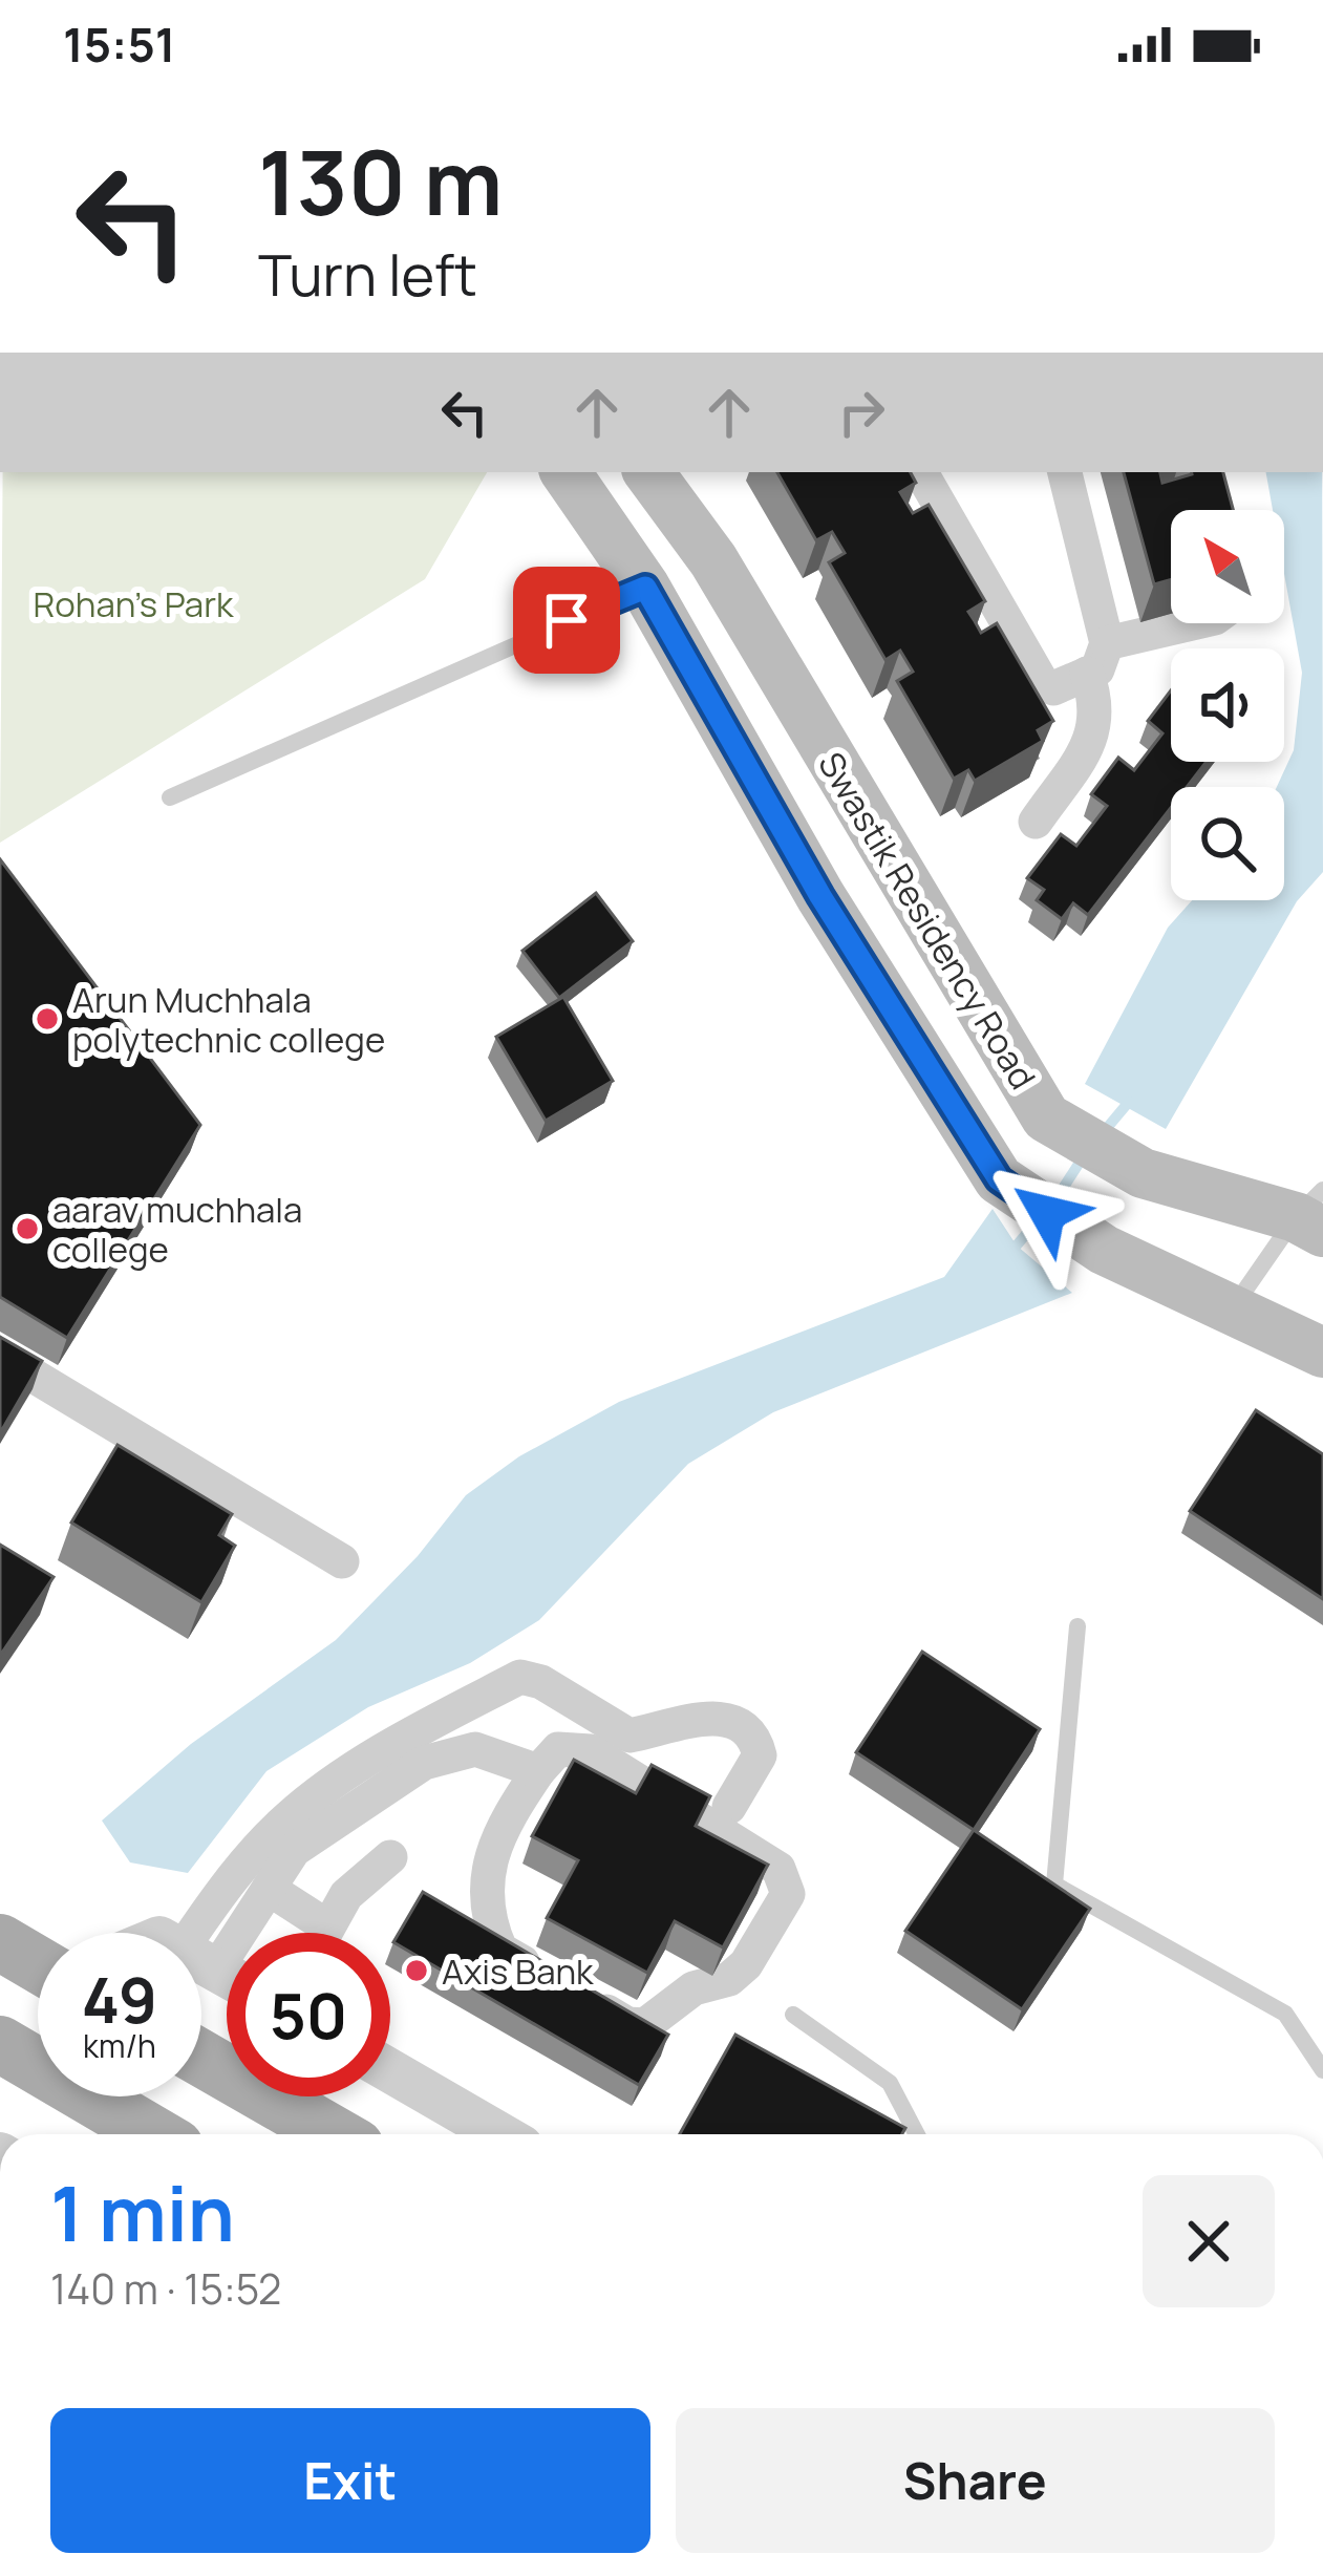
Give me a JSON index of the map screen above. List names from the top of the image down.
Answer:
{
  "streets": {
    "main road": ["Swastik Residency Road"]
  },
  "parks": ["Rohan's Park"],
  "places": ["Arun Muchhala polytechnic college", "aarav muchhala college", "Axis Bank"],
  "north": "top left",
  "page": {
    "status": "15:51",
    "turn": ["130 m", "Turn left"],
    "speed": "49 km/h",
    "limit": "50",
    "heading": ["1 min", "140 m · 15:52"],
    "buttons": ["Exit", "Share"]
  }
}
